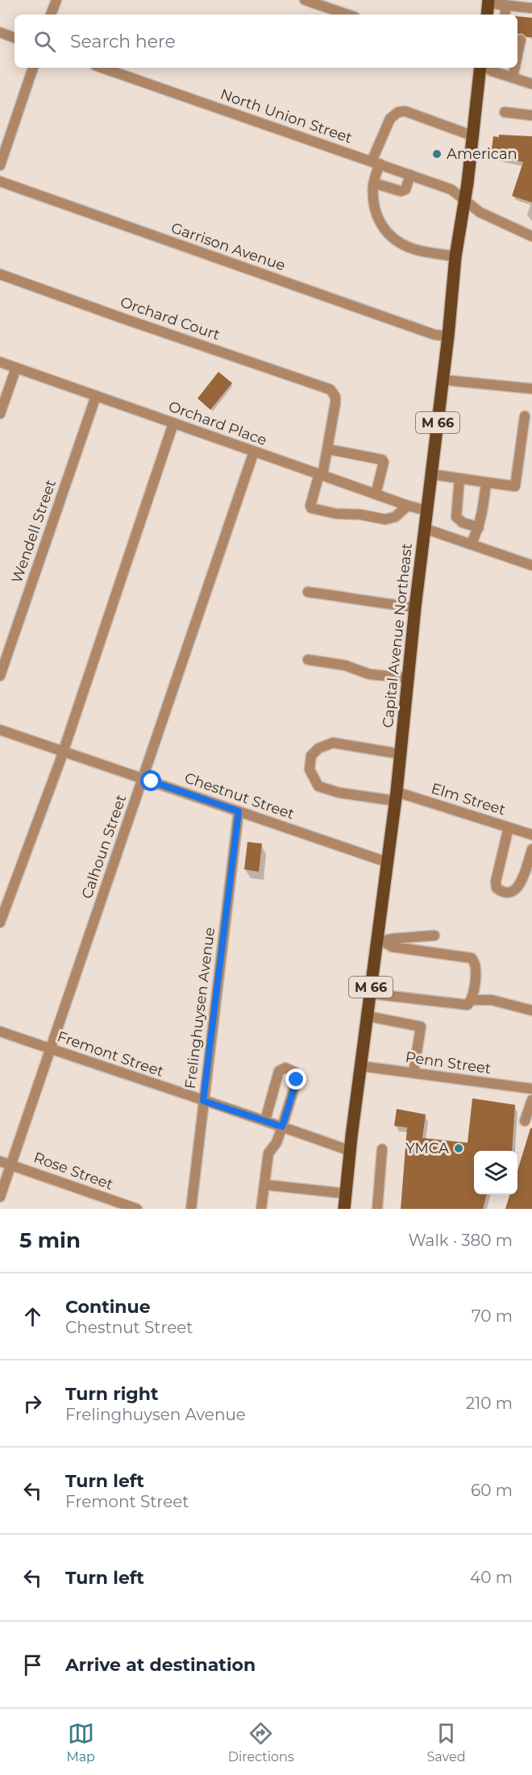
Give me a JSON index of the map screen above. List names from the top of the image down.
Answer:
{
  "streets": {
    "main road": ["M 66", "Capital Avenue Northeast"],
    "street": [
      "North Union Street",
      "Garrison Avenue",
      "Orchard Court",
      "Orchard Place",
      "Wendell Street",
      "Chestnut Street",
      "Elm Street",
      "Calhoun Street",
      "Frelinghuysen Avenue",
      "Fremont Street",
      "Penn Street",
      "Rose Street"
    ]
  },
  "crossings": [
    ["North Union Street", "Capital Avenue Northeast"],
    ["Garrison Avenue", "Capital Avenue Northeast"],
    ["Orchard Place", "Wendell Street"],
    ["Orchard Place", "Capital Avenue Northeast"],
    ["Orchard Place", "Calhoun Street"],
    ["Capital Avenue Northeast", "Chestnut Street"],
    ["Capital Avenue Northeast", "Elm Street"],
    ["Capital Avenue Northeast", "Fremont Street"],
    ["Capital Avenue Northeast", "Penn Street"],
    ["Chestnut Street", "Calhoun Street"],
    ["Chestnut Street", "Frelinghuysen Avenue"],
    ["Calhoun Street", "Fremont Street"],
    ["Calhoun Street", "Rose Street"],
    ["Frelinghuysen Avenue", "Fremont Street"]
  ],
  "places": ["American", "YMCA"],
  "page": {
    "search": "Search here",
    "heading": ["5 min", "Walk · 380 m"],
    "list": [
      ["Continue", "Chestnut Street", "70 m"],
      ["Turn right", "Frelinghuysen Avenue", "210 m"],
      ["Turn left", "Fremont Street", "60 m"],
      ["Turn left", "40 m"],
      "Arrive at destination"
    ],
    "nav": ["Map", "Directions", "Saved"]
  }
}
